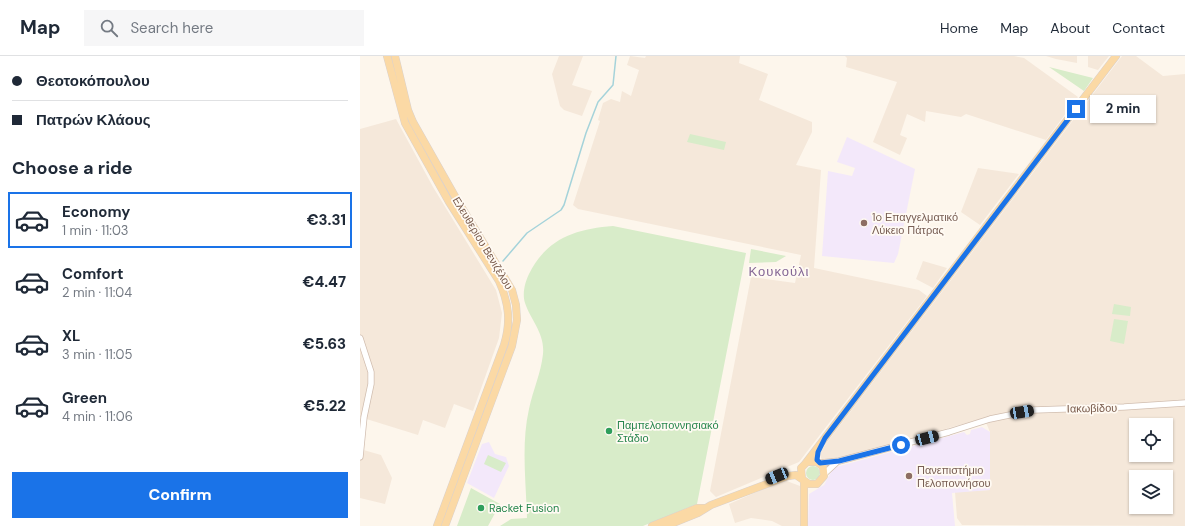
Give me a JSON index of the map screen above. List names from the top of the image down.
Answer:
{
  "streets": {
    "main road": ["Ελευθερίου Βενιζέλου"],
    "street": ["Ιακωβίδου"]
  },
  "districts": ["Κουκούλι"],
  "places": [
    "1o Επαγγελματικό Λύκειο Πάτρας",
    "Παμπελοποννησιακό Στάδιο",
    "Πανεπιστήμιο Πελοποννήσου",
    "Racket Fusion"
  ],
  "page": {
    "header": "Map",
    "search": "Search here",
    "nav": [
      "Home",
      "Map",
      "About",
      "Contact"
    ],
    "banner": ["Θεοτοκόπουλου", "Πατρών Κλάους"],
    "bubble": "2 min",
    "heading": "Choose a ride",
    "list": [
      {
        "name": "Economy",
        "note": "1 min · 11:03",
        "value": "€3.31"
      },
      {
        "name": "Comfort",
        "note": "2 min · 11:04",
        "value": "€4.47"
      },
      {
        "name": "XL",
        "note": "3 min · 11:05",
        "value": "€5.63"
      },
      {
        "name": "Green",
        "note": "4 min · 11:06",
        "value": "€5.22"
      }
    ],
    "buttons": "Confirm"
  }
}
